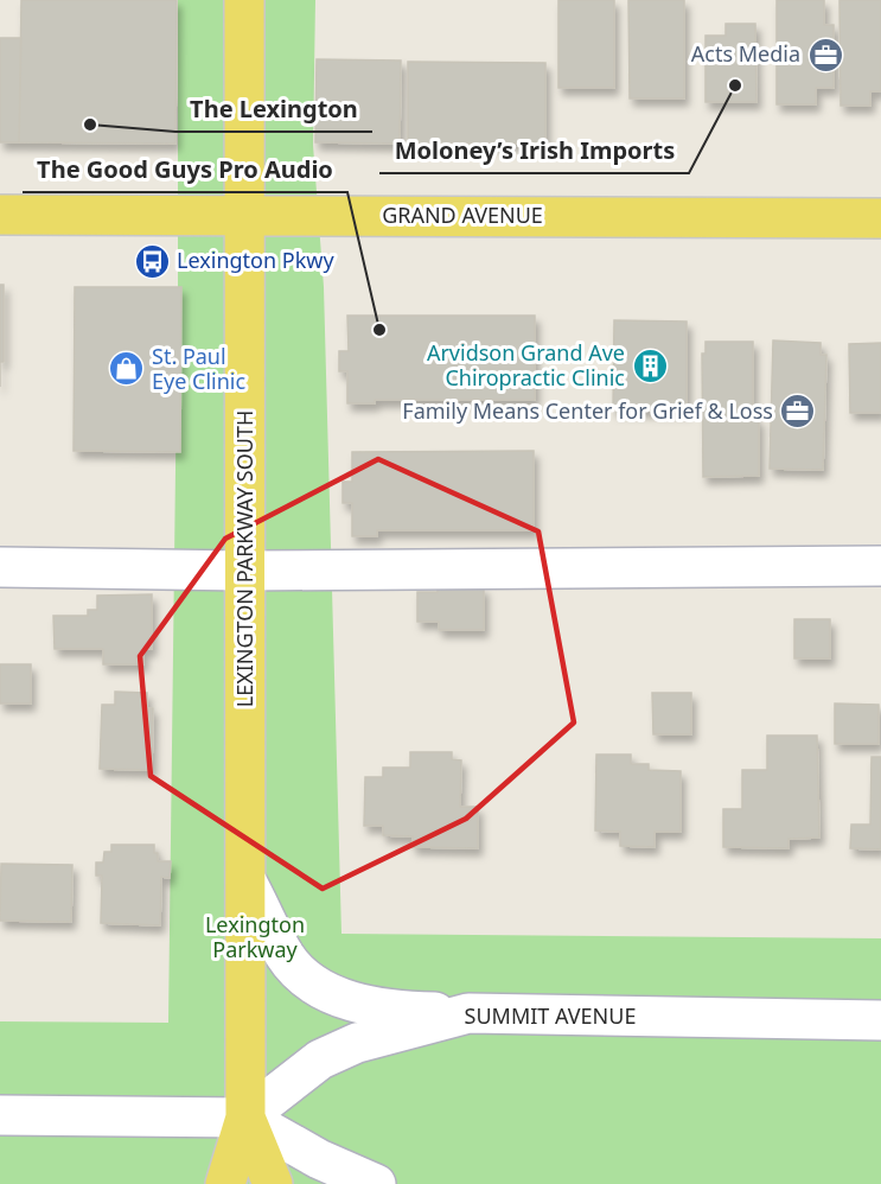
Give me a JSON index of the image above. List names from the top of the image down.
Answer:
{
  "streets": {
    "main road": ["GRAND AVENUE", "LEXINGTON PARKWAY SOUTH"],
    "street": ["SUMMIT AVENUE"]
  },
  "crossings": [
    ["GRAND AVENUE", "LEXINGTON PARKWAY SOUTH"],
    ["LEXINGTON PARKWAY SOUTH", "SUMMIT AVENUE"]
  ],
  "parks": ["Lexington Parkway"],
  "places": {
    "office": ["Acts Media", "Family Means Center for Grief & Loss"],
    "other": ["Moloney’s Irish Imports", "The Lexington", "The Good Guys Pro Audio"],
    "bus stop": ["Lexington Pkwy"],
    "building": ["Arvidson Grand Ave Chiropractic Clinic"],
    "shop": ["St. Paul Eye Clinic"]
  }
}
